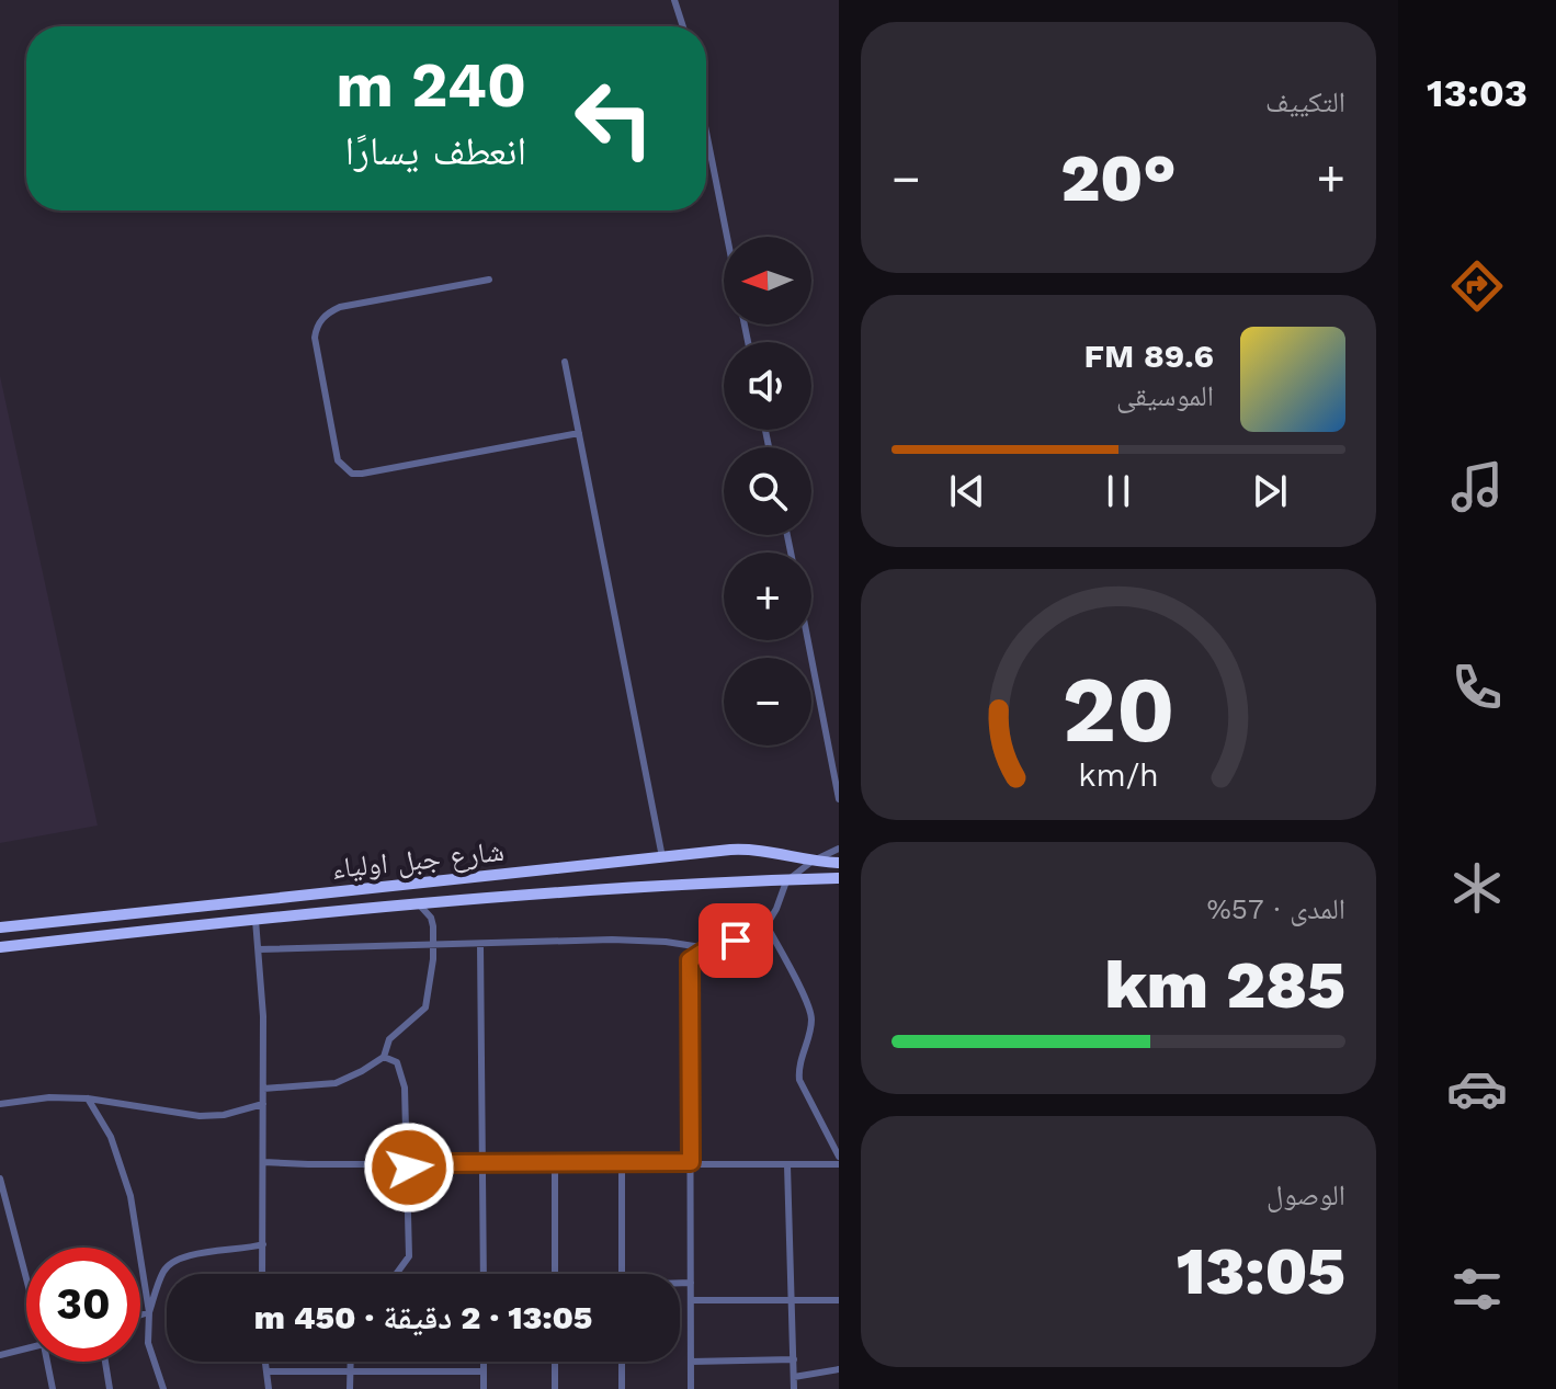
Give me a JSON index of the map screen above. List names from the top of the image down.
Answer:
{
  "streets": {
    "highway": ["شارع جبل اولياء"]
  },
  "north": "left",
  "page": {
    "tabs": "13:03",
    "tile": [
      "التكييف",
      ["المدى · 57%", "285 km"],
      ["الوصول", "13:05"]
    ],
    "turn": ["240 m", "انعطف يسارًا"],
    "heat": ["−", "20°", "+"],
    "map_buttons": ["+", "−"],
    "song": ["89.6 FM", "الموسيقى"],
    "limit": "30",
    "trip": "13:05 · 2 دقيقة · 450 m",
    "gauge": ["20", "km/h"]
  }
}
